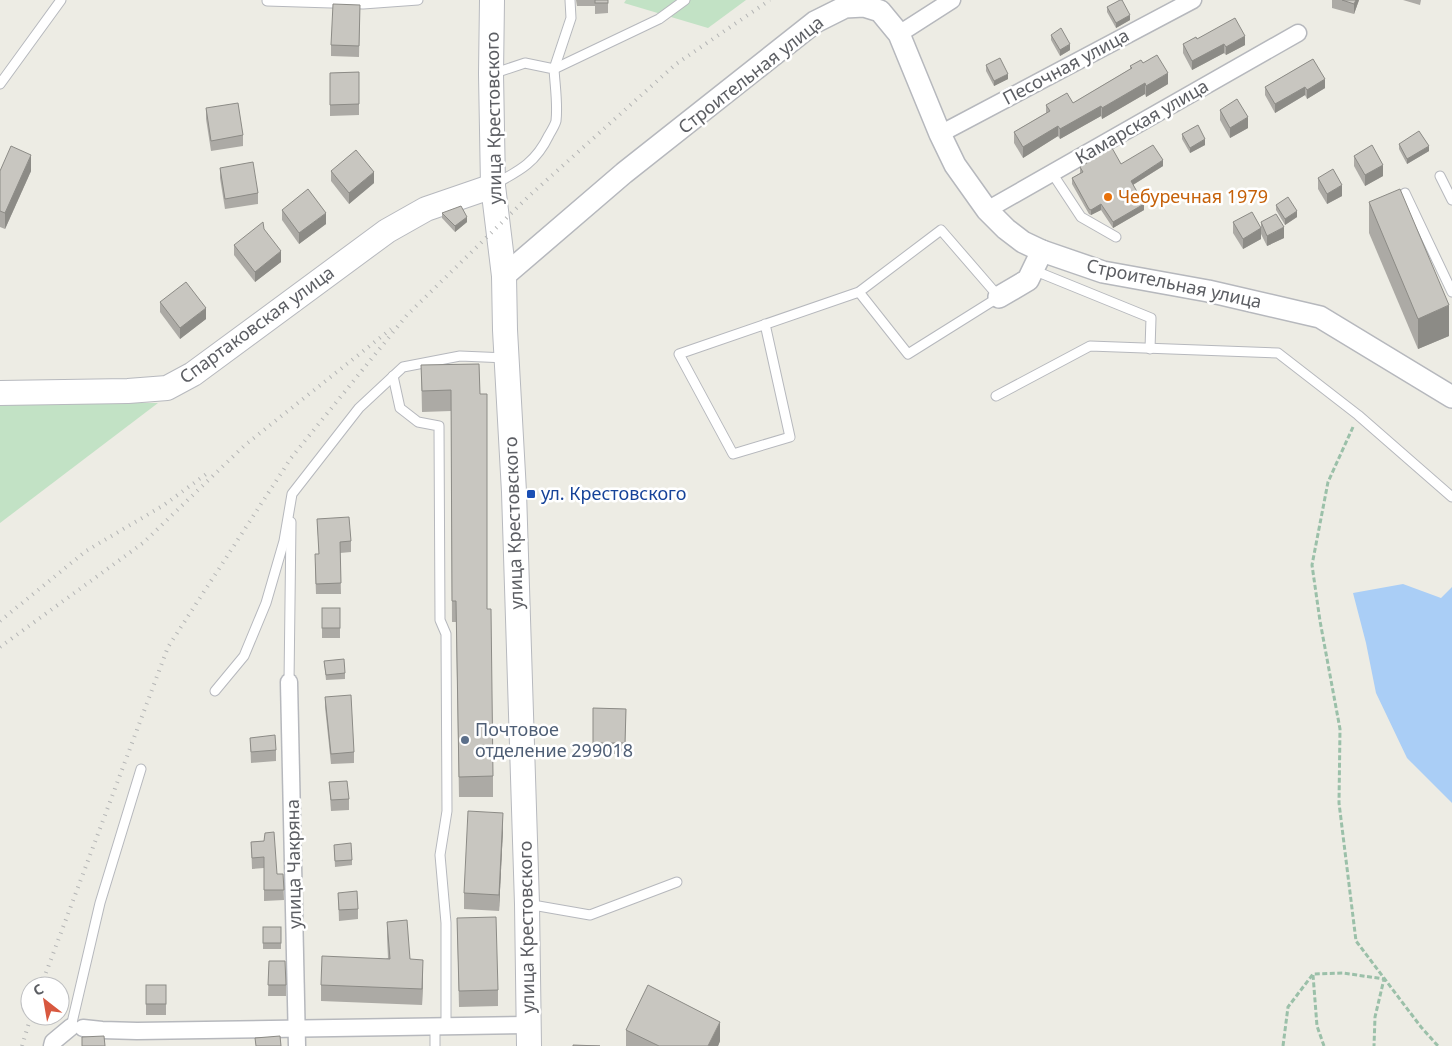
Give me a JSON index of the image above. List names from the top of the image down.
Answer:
{
  "streets": {
    "main road": ["улица Крестовского", "Спартаковская улица"],
    "street": [
      "Песочная улица",
      "Строительная улица",
      "Камарская улица",
      "улица Чакряна"
    ]
  },
  "crossings": [
    ["Песочная улица", "Строительная улица"],
    ["Строительная улица", "улица Крестовского"],
    ["Строительная улица", "Камарская улица"],
    ["улица Крестовского", "Спартаковская улица"]
  ],
  "places": {
    "other": ["Чебуречная 1979", "Почтовое отделение 299018"],
    "transit": ["ул. Крестовского"]
  },
  "north": "top left"
}
